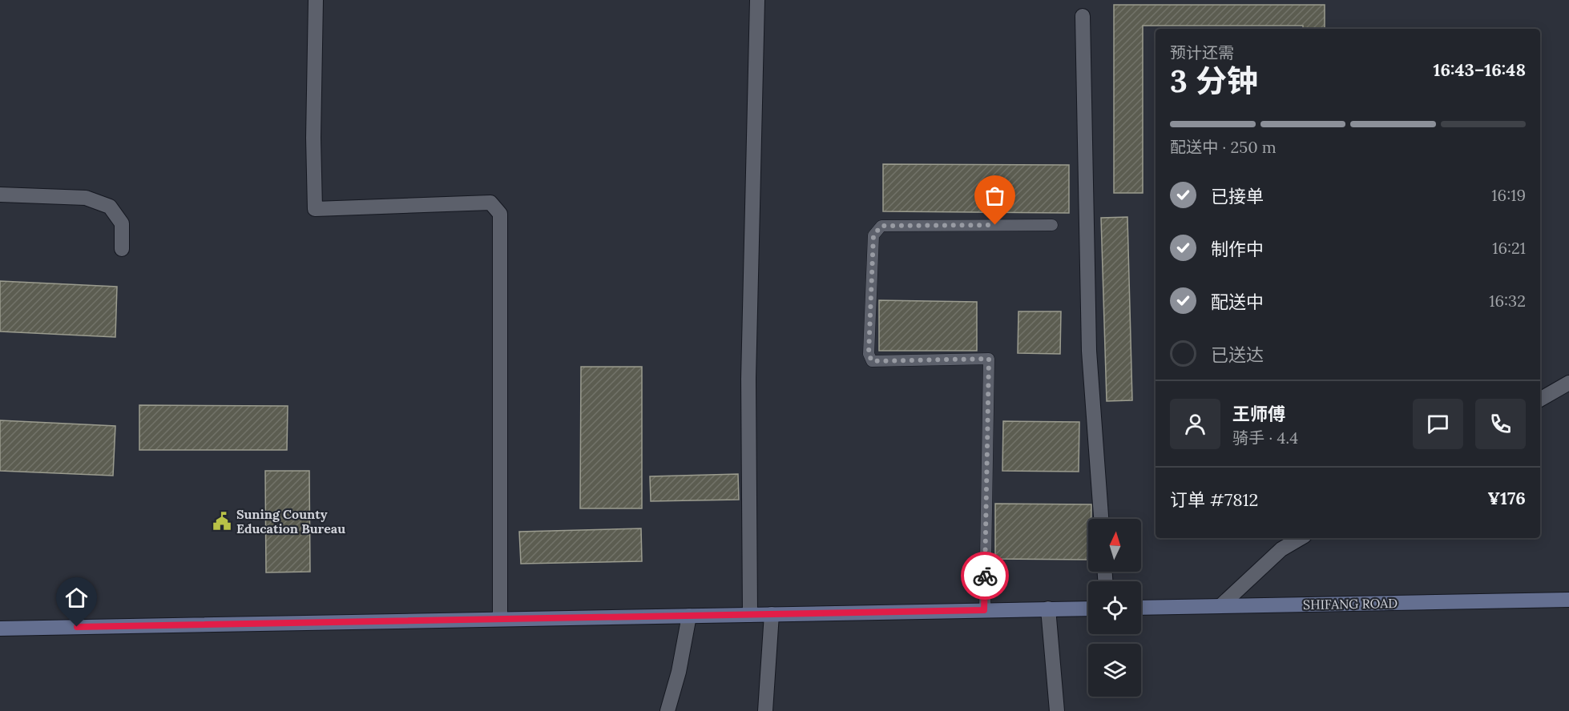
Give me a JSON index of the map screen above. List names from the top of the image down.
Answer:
{
  "streets": {
    "street": ["SHIFANG ROAD"]
  },
  "places": {
    "public building": ["Suning County Education Bureau"]
  },
  "north": "top",
  "page": {
    "heading": ["3 分钟", "预计还需", "16:43–16:48"],
    "panel": [
      "王师傅",
      "骑手 · 4.4",
      "订单 #7812",
      "¥176"
    ],
    "bar": "配送中 · 250 m",
    "list": [
      ["已接单", "16:19"],
      ["制作中", "16:21"],
      ["配送中", "16:32"],
      "已送达"
    ]
  }
}
